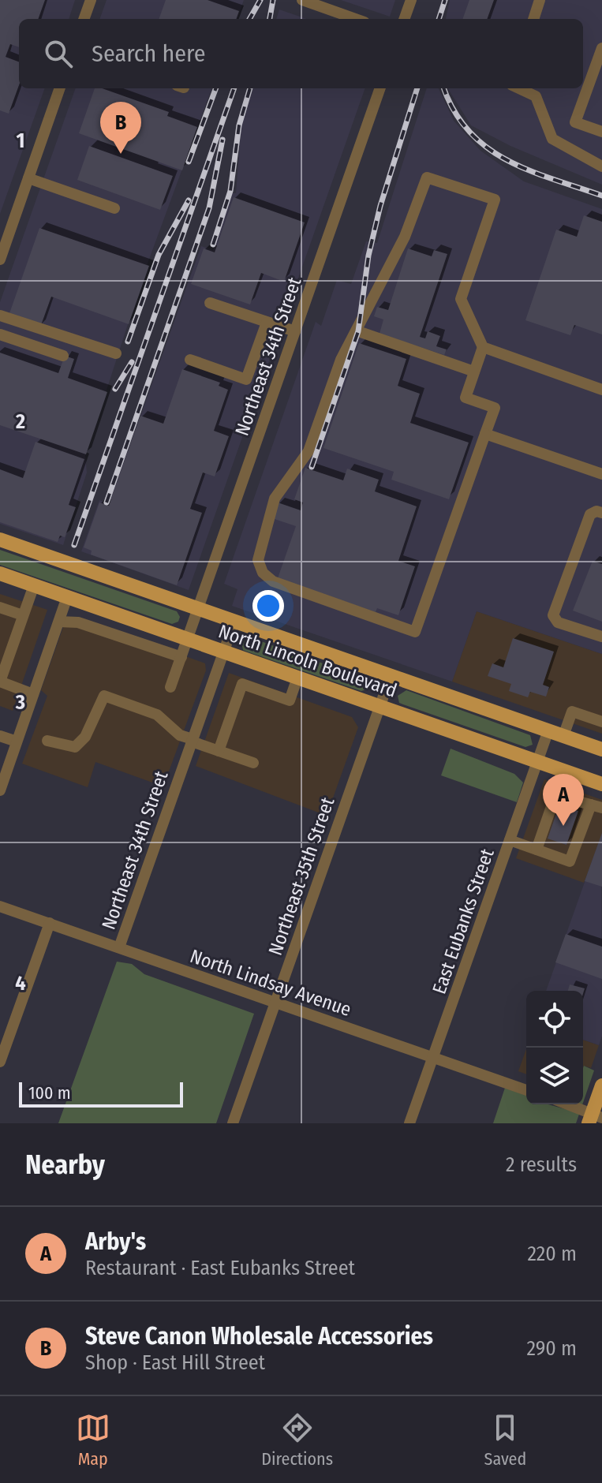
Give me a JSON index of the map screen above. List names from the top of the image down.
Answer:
{
  "streets": {
    "main road": ["North Lincoln Boulevard"],
    "street": [
      "Northeast 34th Street",
      "Northeast 35th Street",
      "East Eubanks Street",
      "North Lindsay Avenue"
    ]
  },
  "crossings": [
    ["Northeast 34th Street", "North Lincoln Boulevard"],
    ["Northeast 34th Street", "North Lindsay Avenue"],
    ["North Lincoln Boulevard", "Northeast 35th Street"],
    ["North Lincoln Boulevard", "East Eubanks Street"],
    ["Northeast 35th Street", "North Lindsay Avenue"],
    ["East Eubanks Street", "North Lindsay Avenue"]
  ],
  "scale_bar": "100 m",
  "page": {
    "search": "Search here",
    "pins": ["B", "A"],
    "scale": "100 m",
    "heading": ["Nearby", "2 results"],
    "list": [
      {
        "mark": "A",
        "name": "Arby's",
        "note": "Restaurant · East Eubanks Street",
        "value": "220 m"
      },
      {
        "mark": "B",
        "name": "Steve Canon Wholesale Accessories",
        "note": "Shop · East Hill Street",
        "value": "290 m"
      }
    ],
    "nav": ["Map", "Directions", "Saved"]
  },
  "grid": {
    "rows": [
      "1",
      "2",
      "3",
      "4"
    ]
  }
}
